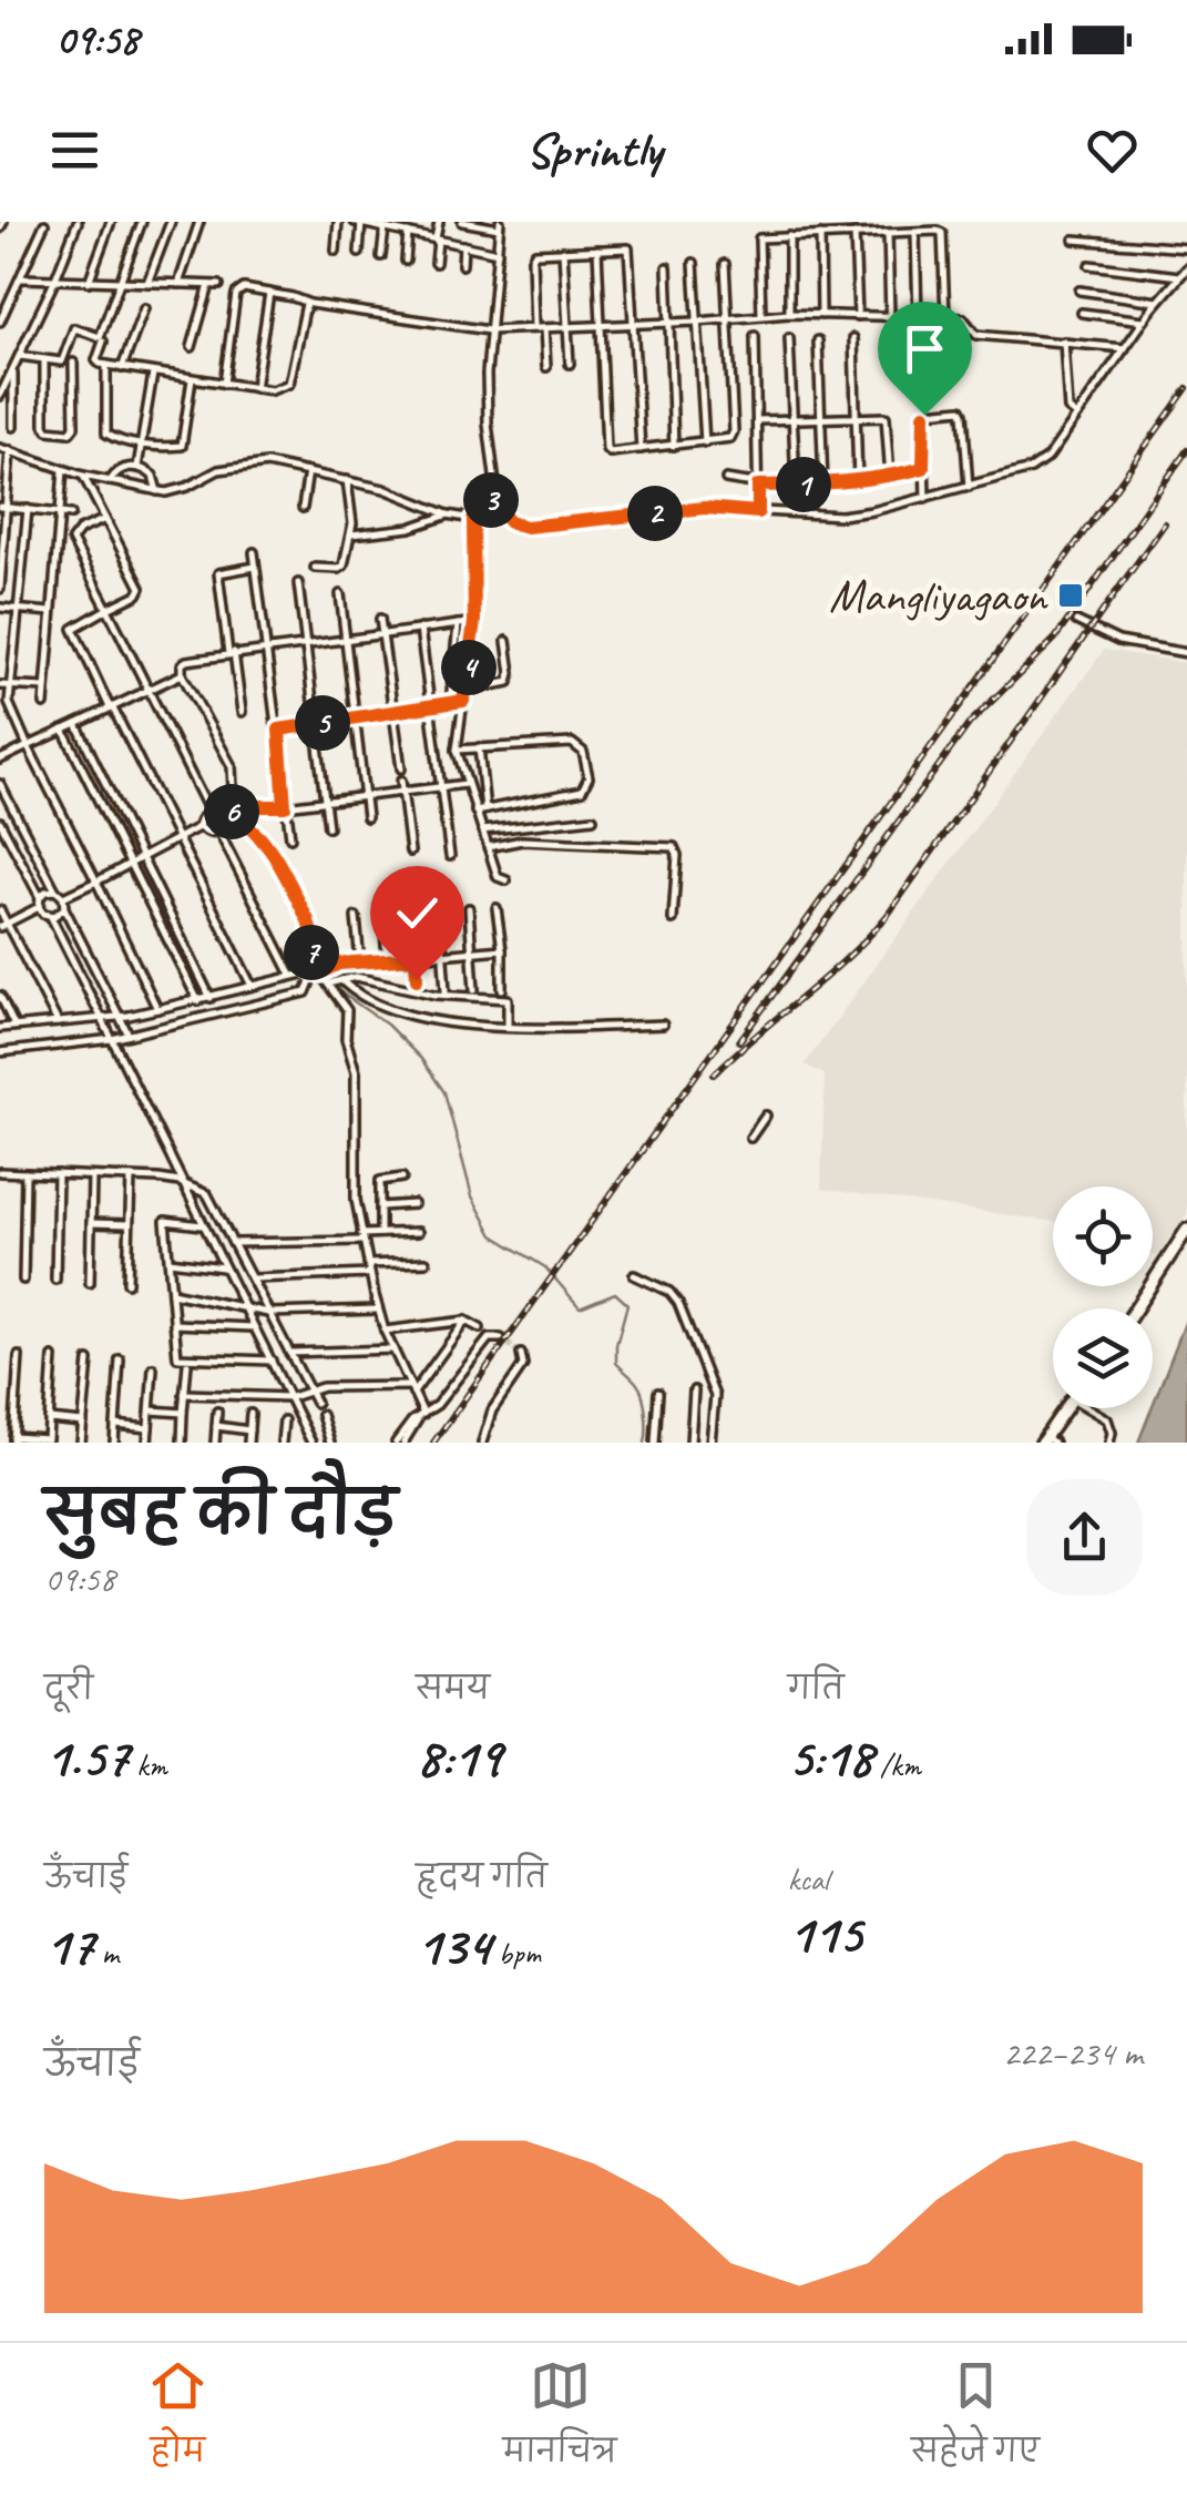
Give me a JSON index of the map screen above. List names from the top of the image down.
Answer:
{
  "places": {
    "transit": ["Mangliyagaon"]
  },
  "page": {
    "status": "09:58",
    "header": "Sprintly",
    "pins": [
      "1",
      "3",
      "2",
      "4",
      "5",
      "6",
      "7"
    ],
    "heading": ["सुबह की दौड़", "09:58"],
    "stats": [
      ["दूरी", "1.57 km"],
      ["समय", "8:19"],
      ["गति", "5:18 /km"],
      ["ऊँचाई", "17 m"],
      ["हृदय गति", "134 bpm"],
      ["kcal", "115"]
    ],
    "chart": ["ऊँचाई", "222–234 m"],
    "tabs": ["होम", "मानचित्र", "सहेजे गए"]
  }
}
